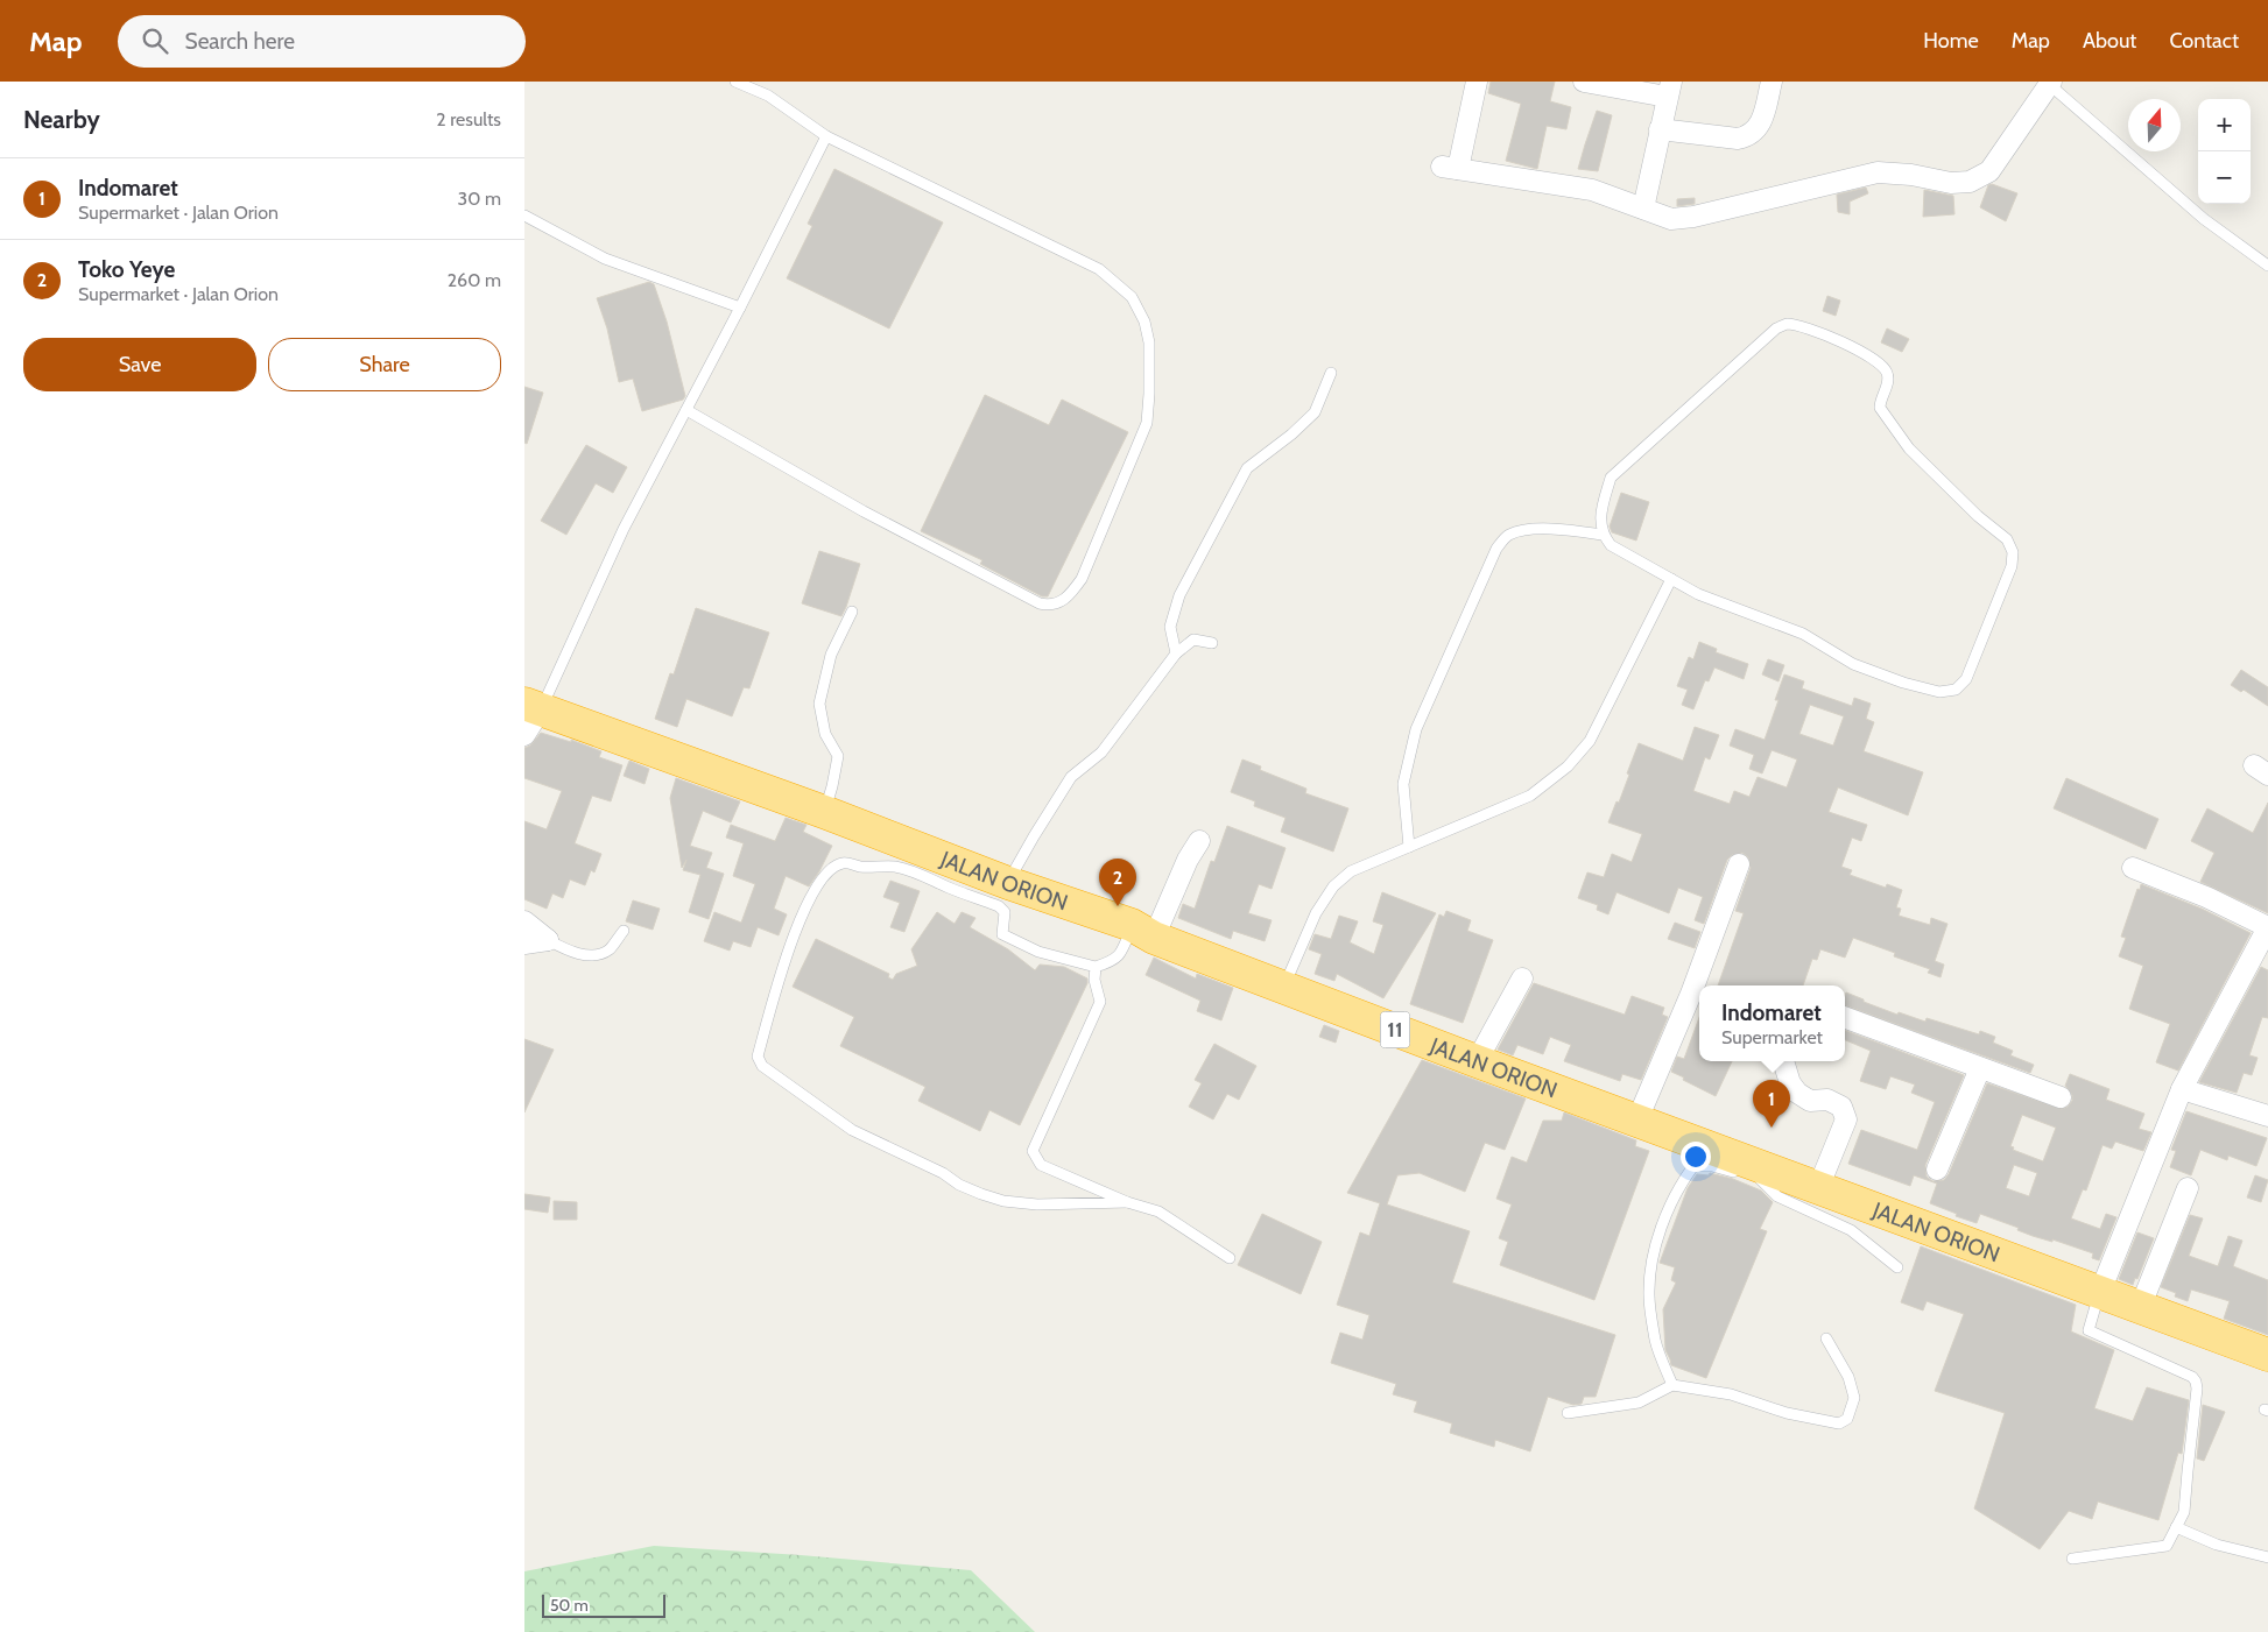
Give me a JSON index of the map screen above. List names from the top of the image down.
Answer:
{
  "streets": {
    "highway": ["JALAN ORION", "11"]
  },
  "scale_bar": "50 m",
  "north": "top",
  "page": {
    "header": "Map",
    "search": "Search here",
    "nav": [
      "Home",
      "Map",
      "About",
      "Contact"
    ],
    "heading": ["Nearby", "2 results"],
    "map_buttons": ["+", "−"],
    "list": [
      {
        "mark": "1",
        "name": "Indomaret",
        "note": "Supermarket · Jalan Orion",
        "value": "30 m"
      },
      {
        "mark": "2",
        "name": "Toko Yeye",
        "note": "Supermarket · Jalan Orion",
        "value": "260 m"
      }
    ],
    "buttons": ["Save", "Share"],
    "pins": ["2", "1"],
    "popup": ["Indomaret", "Supermarket"],
    "scale": "50 m"
  }
}
